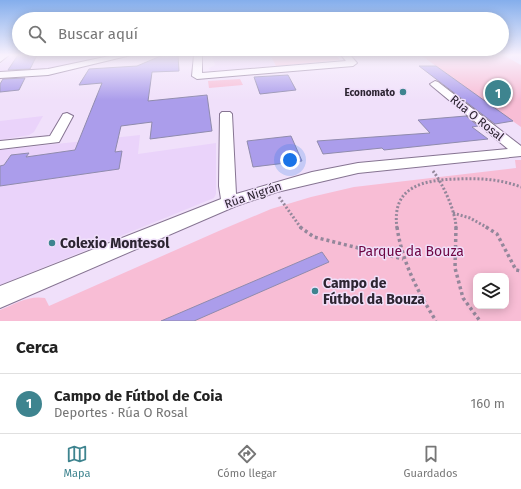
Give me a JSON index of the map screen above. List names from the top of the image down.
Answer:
{
  "streets": {
    "street": ["Rúa O Rosal", "Rúa Nigrán"]
  },
  "crossings": [
    ["Rúa O Rosal", "Rúa Nigrán"]
  ],
  "parks": ["Parque da Bouza"],
  "places": ["Economato", "Colexio Montesol", "Campo de Fútbol da Bouza"],
  "page": {
    "search": "Buscar aquí",
    "pins": "1",
    "heading": "Cerca",
    "list": [
      {
        "mark": "1",
        "name": "Campo de Fútbol de Coia",
        "note": "Deportes · Rúa O Rosal",
        "value": "160 m"
      }
    ],
    "nav": ["Mapa", "Cómo llegar", "Guardados"]
  }
}
